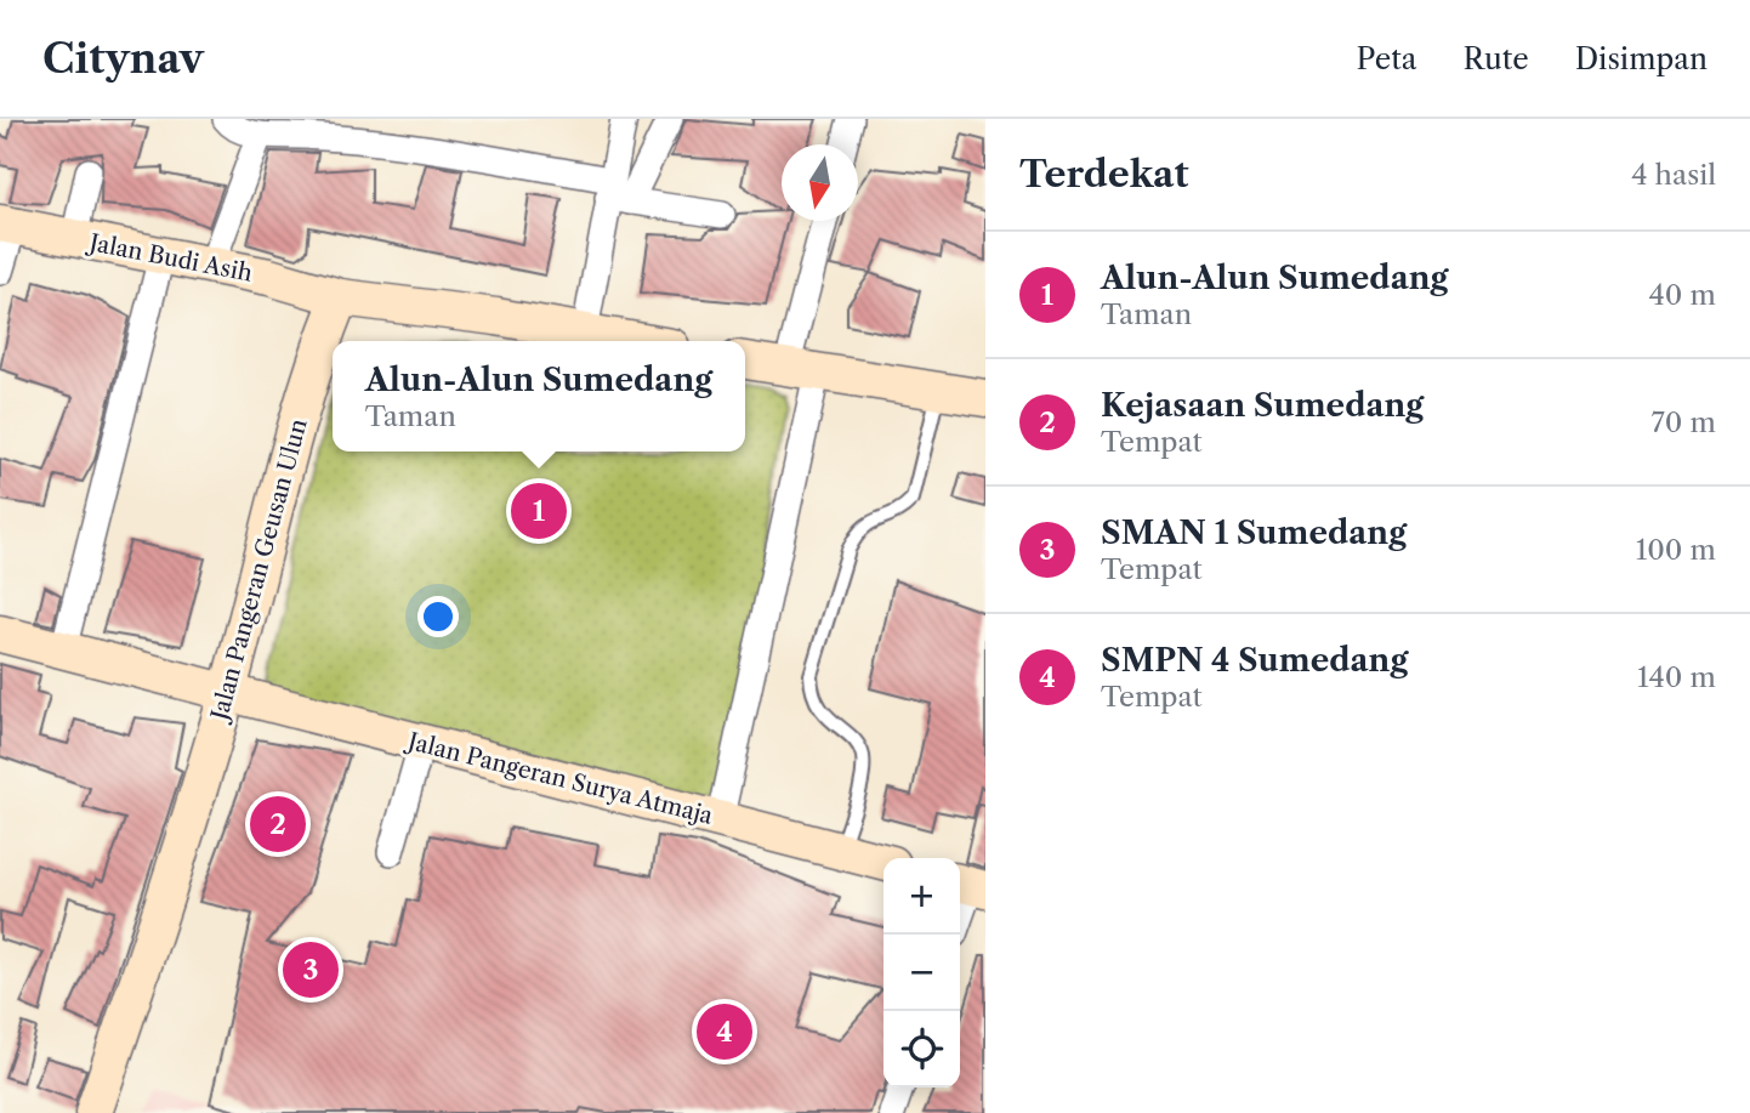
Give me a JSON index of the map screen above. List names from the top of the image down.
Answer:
{
  "streets": {
    "main road": ["Jalan Budi Asih", "Jalan Pangeran Geusan Ulun", "Jalan Pangeran Surya Atmaja"]
  },
  "crossings": [
    ["Jalan Budi Asih", "Jalan Pangeran Geusan Ulun"],
    ["Jalan Pangeran Geusan Ulun", "Jalan Pangeran Surya Atmaja"]
  ],
  "north": "bottom",
  "page": {
    "header": "Citynav",
    "nav": ["Peta", "Rute", "Disimpan"],
    "heading": ["Terdekat", "4 hasil"],
    "list": [
      {
        "mark": "1",
        "name": "Alun-Alun Sumedang",
        "note": "Taman",
        "value": "40 m"
      },
      {
        "mark": "2",
        "name": "Kejasaan Sumedang",
        "note": "Tempat",
        "value": "70 m"
      },
      {
        "mark": "3",
        "name": "SMAN 1 Sumedang",
        "note": "Tempat",
        "value": "100 m"
      },
      {
        "mark": "4",
        "name": "SMPN 4 Sumedang",
        "note": "Tempat",
        "value": "140 m"
      }
    ],
    "popup": ["Alun-Alun Sumedang", "Taman"],
    "pins": [
      "1",
      "2",
      "3",
      "4"
    ],
    "map_buttons": ["+", "−"]
  }
}
